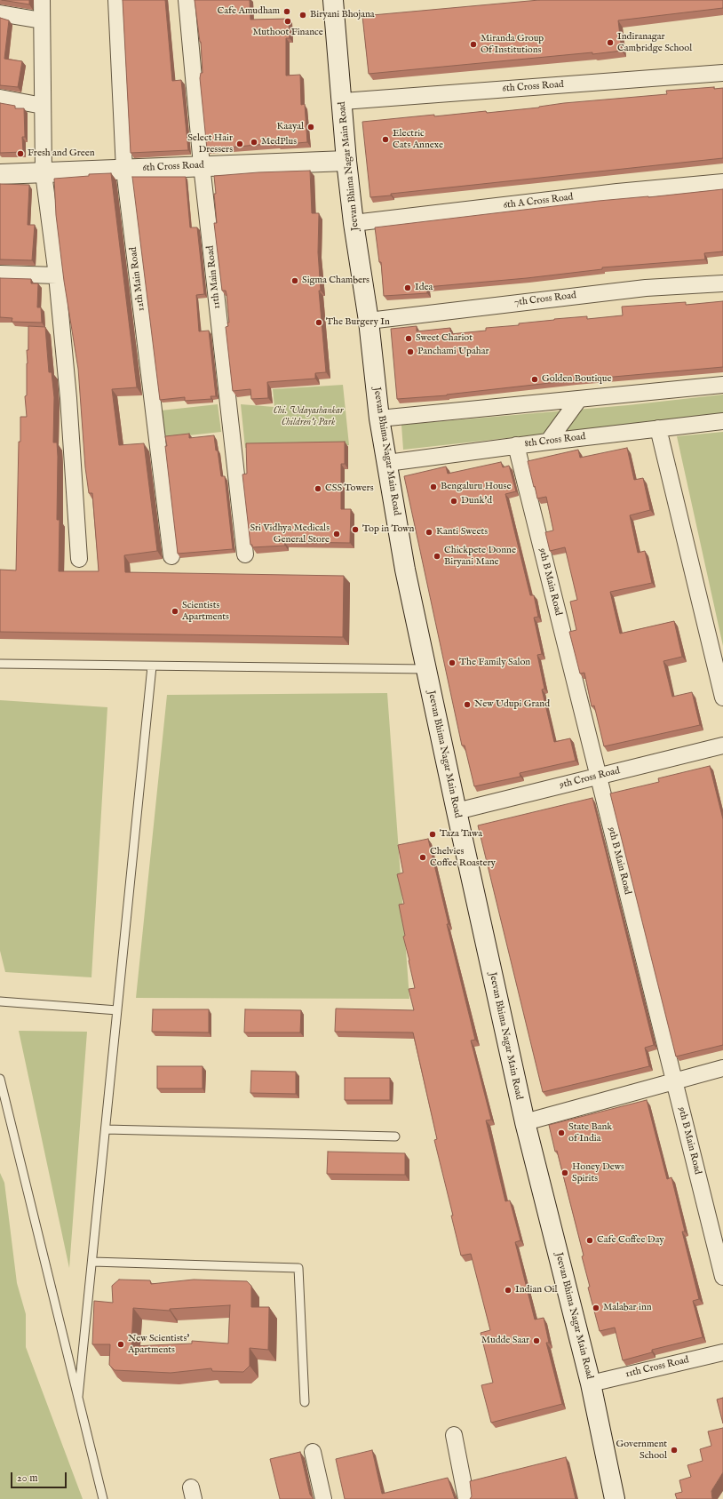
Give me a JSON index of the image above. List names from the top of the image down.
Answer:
{
  "streets": {
    "main road": ["6th Cross Road", "Jeevan Bhima Nagar Main Road"],
    "street": [
      "6th A Cross Road",
      "11th Main Road",
      "12th Main Road",
      "7th Cross Road",
      "8th Cross Road",
      "9th B Main Road",
      "9th Cross Road",
      "11th Cross Road"
    ]
  },
  "crossings": [
    ["6th Cross Road", "Jeevan Bhima Nagar Main Road"],
    ["6th Cross Road", "11th Main Road"],
    ["6th Cross Road", "12th Main Road"],
    ["Jeevan Bhima Nagar Main Road", "6th A Cross Road"],
    ["Jeevan Bhima Nagar Main Road", "7th Cross Road"],
    ["Jeevan Bhima Nagar Main Road", "8th Cross Road"],
    ["Jeevan Bhima Nagar Main Road", "9th Cross Road"],
    ["Jeevan Bhima Nagar Main Road", "11th Cross Road"],
    ["8th Cross Road", "9th B Main Road"],
    ["9th B Main Road", "9th Cross Road"]
  ],
  "parks": ["Chi. Udayashankar Children's Park"],
  "places": [
    "Cafe Amudham",
    "Biryani Bhojana",
    "Muthoot Finance",
    "Indiranagar Cambridge School",
    "Miranda Group Of Institutions",
    "Kaayal",
    "Electric Cats Annexe",
    "MedPlus",
    "Select Hair Dressers",
    "Fresh and Green",
    "Sigma Chambers",
    "Idea",
    "The Burgery In",
    "Sweet Chariot",
    "Panchami Upahar",
    "Golden Boutique",
    "Bengaluru House",
    "CSS Towers",
    "Dunk'd",
    "Top in Town",
    "Kanti Sweets",
    "Sri Vidhya Medicals General Store",
    "Chickpete Donne Biryani Mane",
    "Scientists Apartments",
    "The Family Salon",
    "New Udupi Grand",
    "Taza Tawa",
    "Chelvies Coffee Roastery",
    "State Bank of India",
    "Honey Dews Spirits",
    "Cafe Coffee Day",
    "Indian Oil",
    "Malabar inn",
    "Mudde Saar",
    "New Scientists' Apartments",
    "Government School"
  ],
  "scale_bar": "20 m"
}
